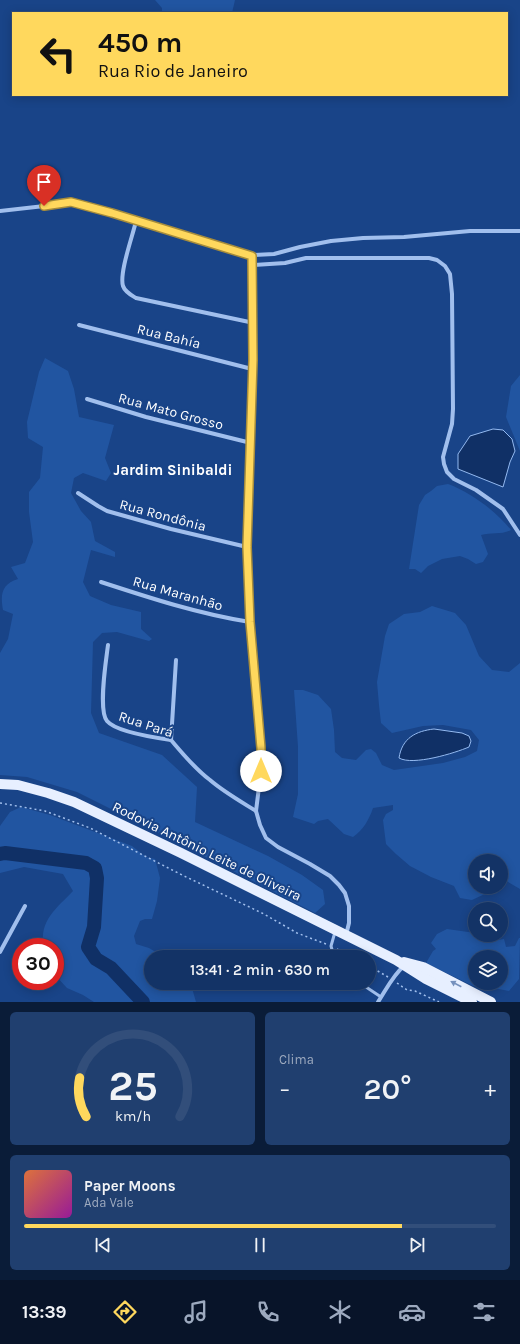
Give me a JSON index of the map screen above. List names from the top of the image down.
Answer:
{
  "streets": {
    "main road": ["Rodovia Antônio Leite de Oliveira"],
    "street": [
      "Rua Bahía",
      "Rua Mato Grosso",
      "Rua Rondônia",
      "Rua Maranhão",
      "Rua Pará"
    ]
  },
  "districts": ["Jardim Sinibaldi"],
  "page": {
    "turn": ["450 m", "Rua Rio de Janeiro"],
    "limit": "30",
    "trip": "13:41 · 2 min · 630 m",
    "tile": "Clima",
    "heat": ["−", "20°", "+"],
    "song": ["Paper Moons", "Ada Vale"],
    "tabs": "13:39",
    "gauge": ["25", "km/h"]
  }
}
